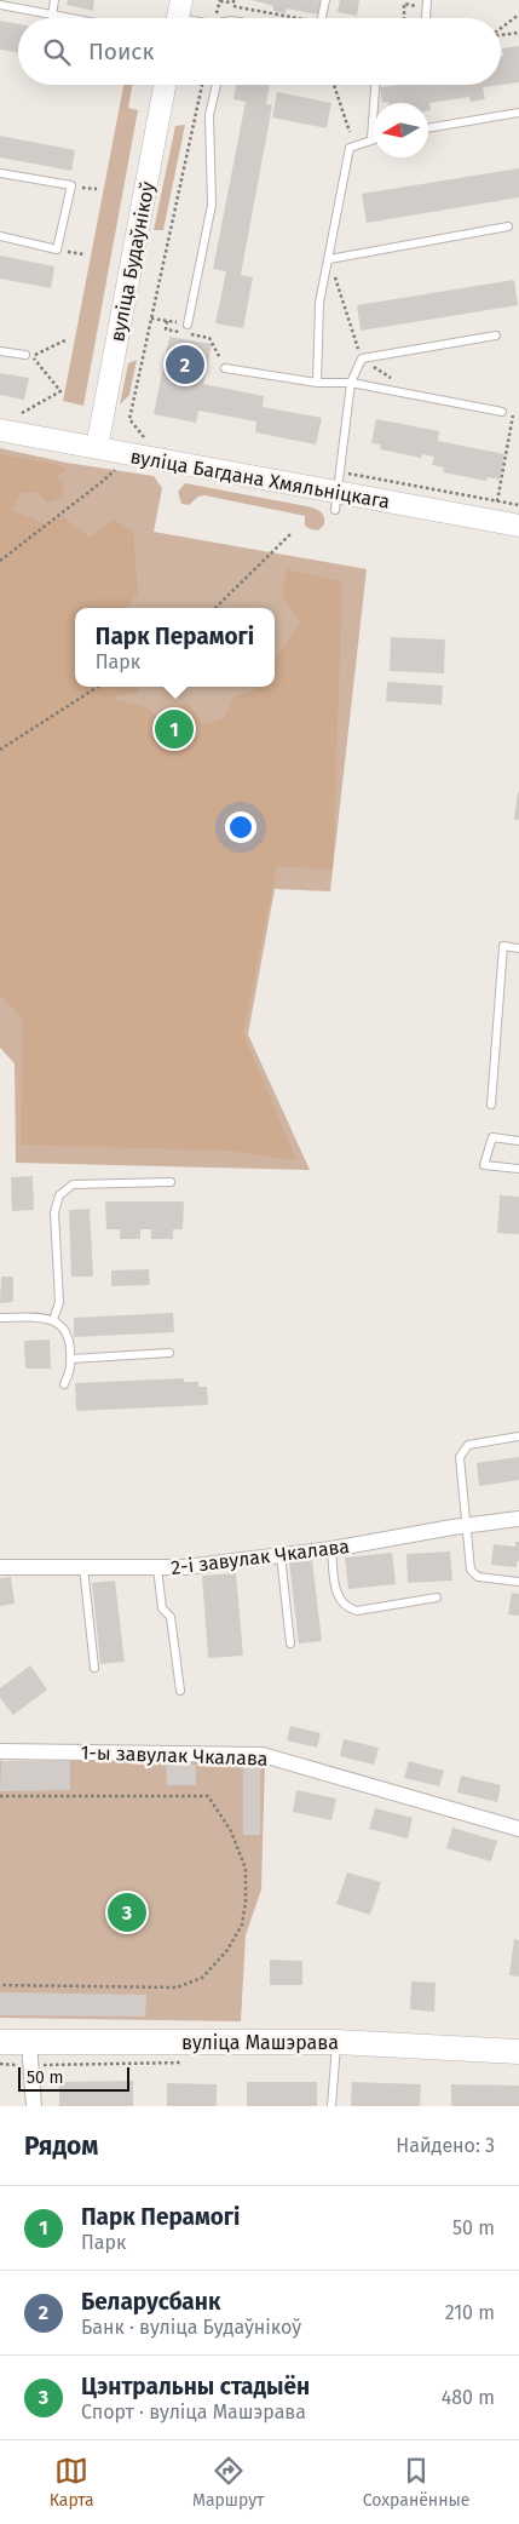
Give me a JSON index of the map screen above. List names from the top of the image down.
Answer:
{
  "streets": {
    "main road": ["вуліца Машэрава"],
    "street": [
      "вуліца Будаўнікоў",
      "вуліца Багдана Хмяльніцкага",
      "2-і завулак Чкалава",
      "1-ы завулак Чкалава"
    ]
  },
  "crossings": [
    ["вуліца Будаўнікоў", "вуліца Багдана Хмяльніцкага"]
  ],
  "scale_bar": "50 m",
  "north": "left",
  "page": {
    "search": "Поиск",
    "pins": ["2", "1", "3"],
    "popup": ["Парк Перамогі", "Парк"],
    "scale": "50 m",
    "heading": ["Рядом", "Найдено: 3"],
    "list": [
      {
        "mark": "1",
        "name": "Парк Перамогі",
        "note": "Парк",
        "value": "50 m"
      },
      {
        "mark": "2",
        "name": "Беларусбанк",
        "note": "Банк · вуліца Будаўнікоў",
        "value": "210 m"
      },
      {
        "mark": "3",
        "name": "Цэнтральны стадыён",
        "note": "Спорт · вуліца Машэрава",
        "value": "480 m"
      }
    ],
    "nav": ["Карта", "Маршрут", "Сохранённые"]
  }
}
